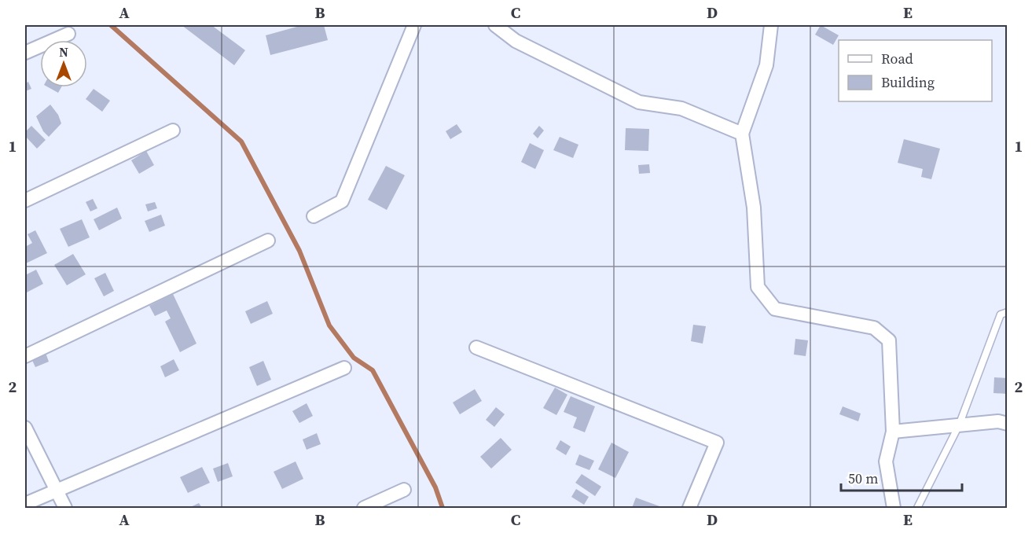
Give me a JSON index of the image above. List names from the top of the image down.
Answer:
{
  "legend": ["Road", "Building"],
  "scale_bar": "50 m",
  "north": "top",
  "grid": {
    "columns": [
      "A",
      "B",
      "C",
      "D",
      "E"
    ],
    "rows": ["1", "2"]
  }
}
